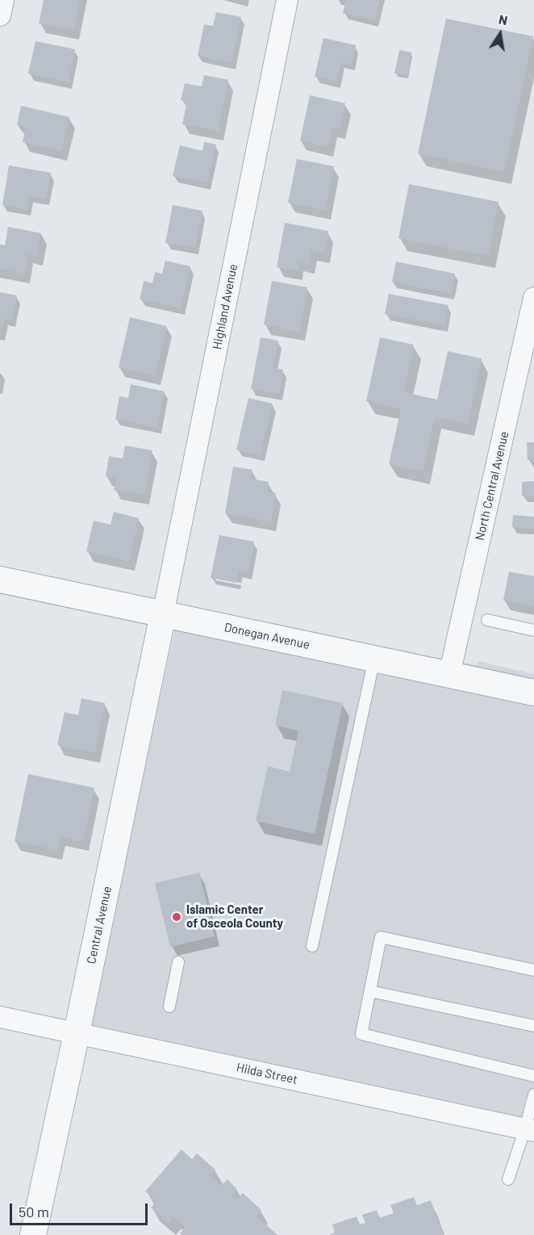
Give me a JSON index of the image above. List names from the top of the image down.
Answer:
{
  "streets": {
    "street": [
      "Highland Avenue",
      "North Central Avenue",
      "Donegan Avenue",
      "Central Avenue",
      "Hilda Street"
    ]
  },
  "crossings": [
    ["Highland Avenue", "Donegan Avenue"],
    ["Highland Avenue", "Central Avenue"],
    ["North Central Avenue", "Donegan Avenue"],
    ["Donegan Avenue", "Central Avenue"],
    ["Central Avenue", "Hilda Street"]
  ],
  "places": ["Islamic Center of Osceola County"],
  "scale_bar": "50 m",
  "north": "top"
}
